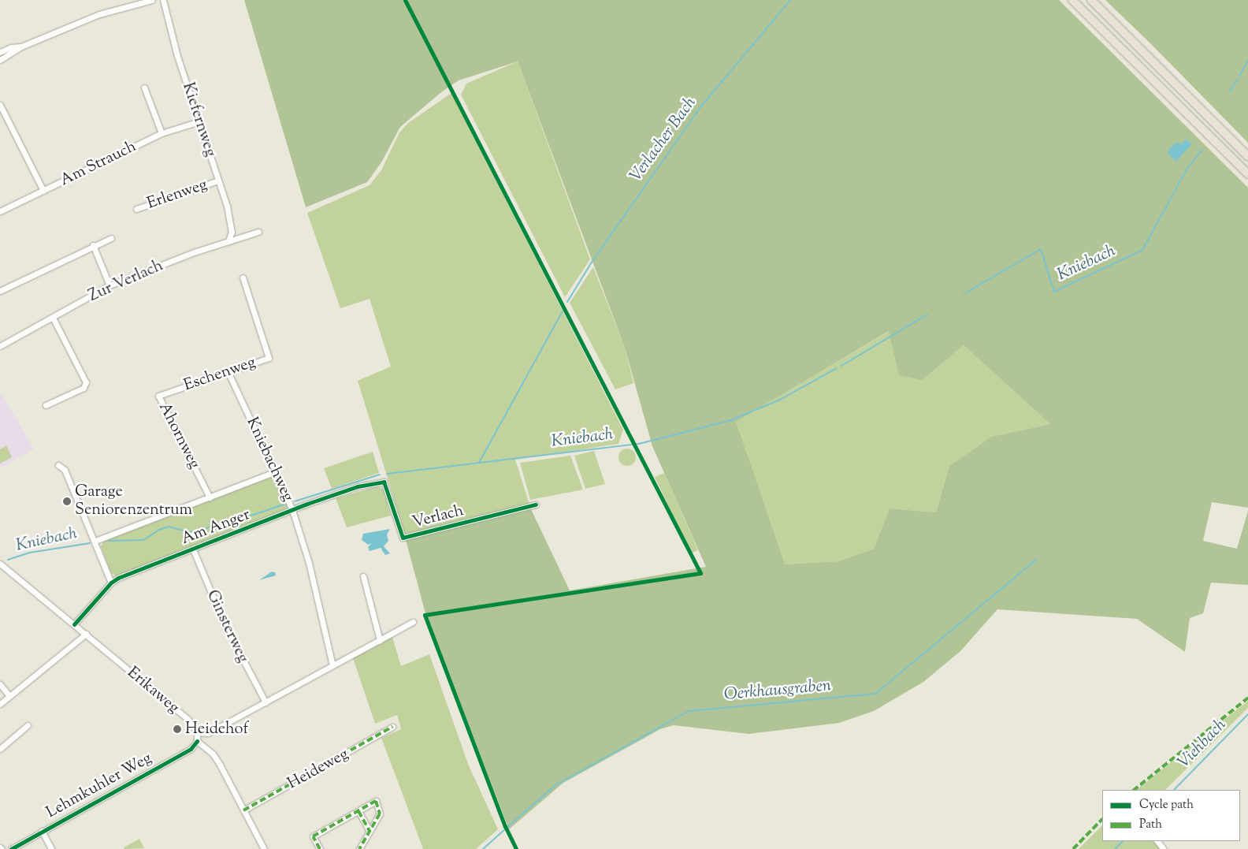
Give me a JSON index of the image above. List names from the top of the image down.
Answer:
{
  "streets": {
    "street": [
      "Kiefernweg",
      "Am Strauch",
      "Erlenweg",
      "Zur Verlach",
      "Eschenweg",
      "Ahornweg",
      "Kniebachweg",
      "Verlach",
      "Am Anger",
      "Ginsterweg",
      "Erikaweg",
      "Heideweg",
      "Lehmkuhler Weg"
    ]
  },
  "crossings": [
    ["Kiefernweg", "Am Strauch"],
    ["Kiefernweg", "Erlenweg"],
    ["Kiefernweg", "Zur Verlach"],
    ["Eschenweg", "Ahornweg"],
    ["Eschenweg", "Kniebachweg"],
    ["Ahornweg", "Am Anger"],
    ["Kniebachweg", "Am Anger"],
    ["Verlach", "Am Anger"],
    ["Am Anger", "Ginsterweg"],
    ["Am Anger", "Erikaweg"]
  ],
  "water": [
    "Verlacher Bach",
    "Kniebach",
    "Oerkhausgraben",
    "Viehbach"
  ],
  "places": ["Garage Seniorenzentrum", "Heidehof"],
  "legend": ["Cycle path", "Path"]
}
